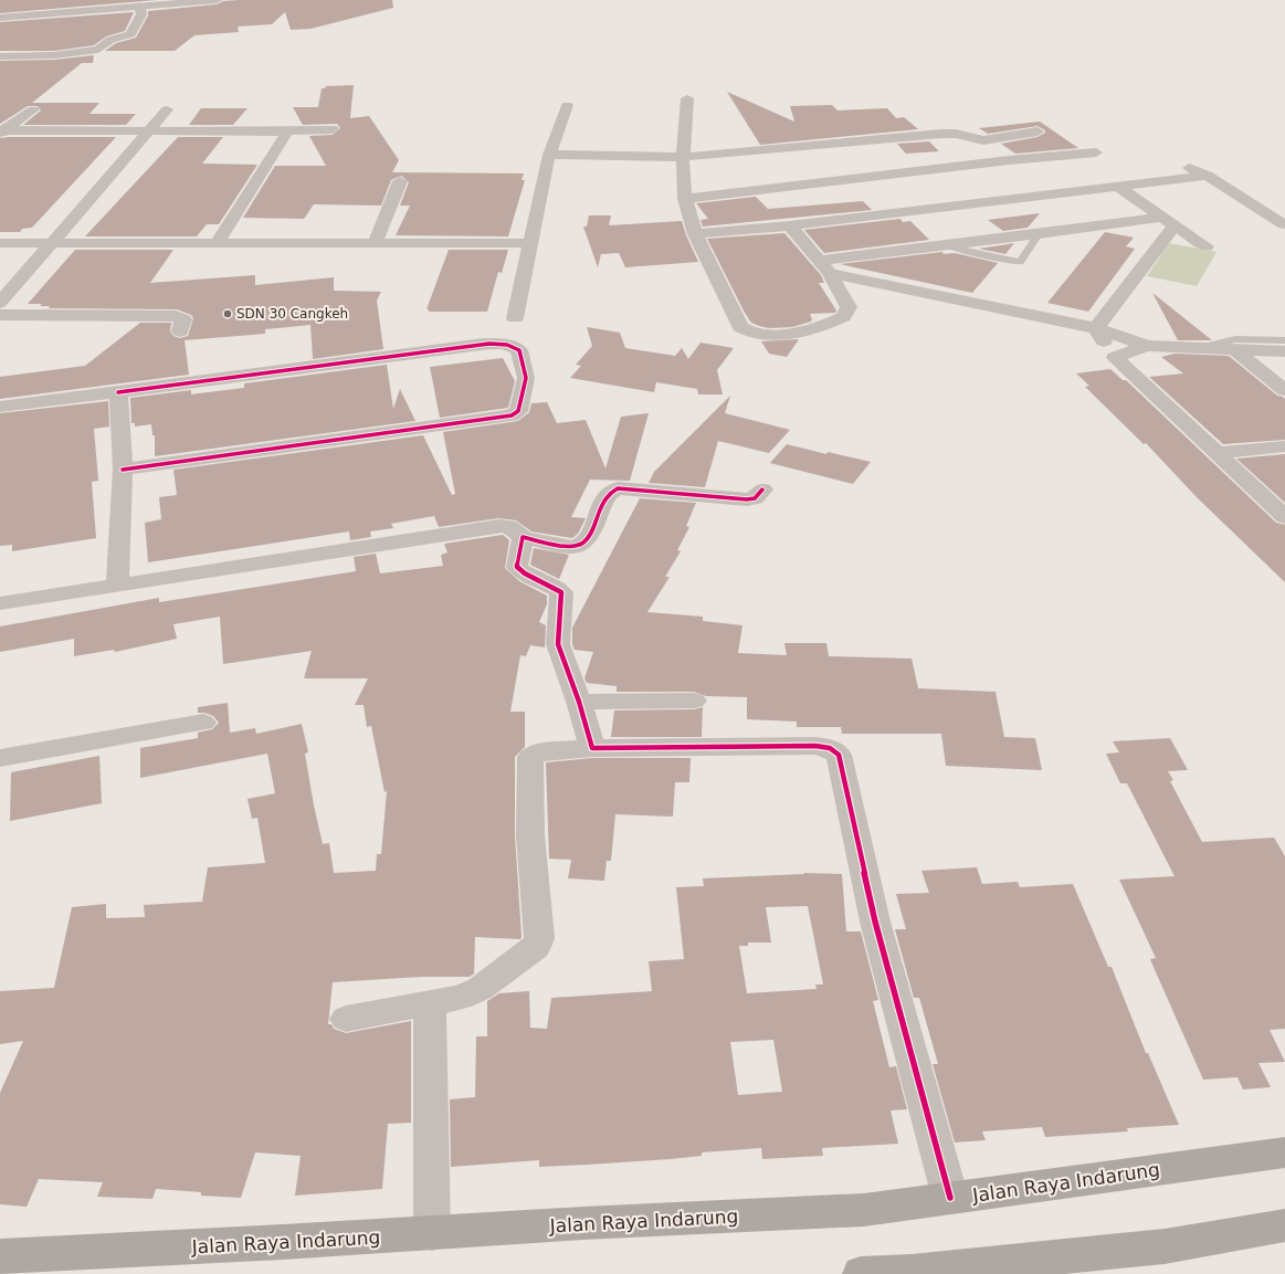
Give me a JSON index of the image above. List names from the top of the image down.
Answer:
{
  "streets": {
    "highway": ["Jalan Raya Indarung"]
  },
  "places": ["SDN 30 Cangkeh"]
}
